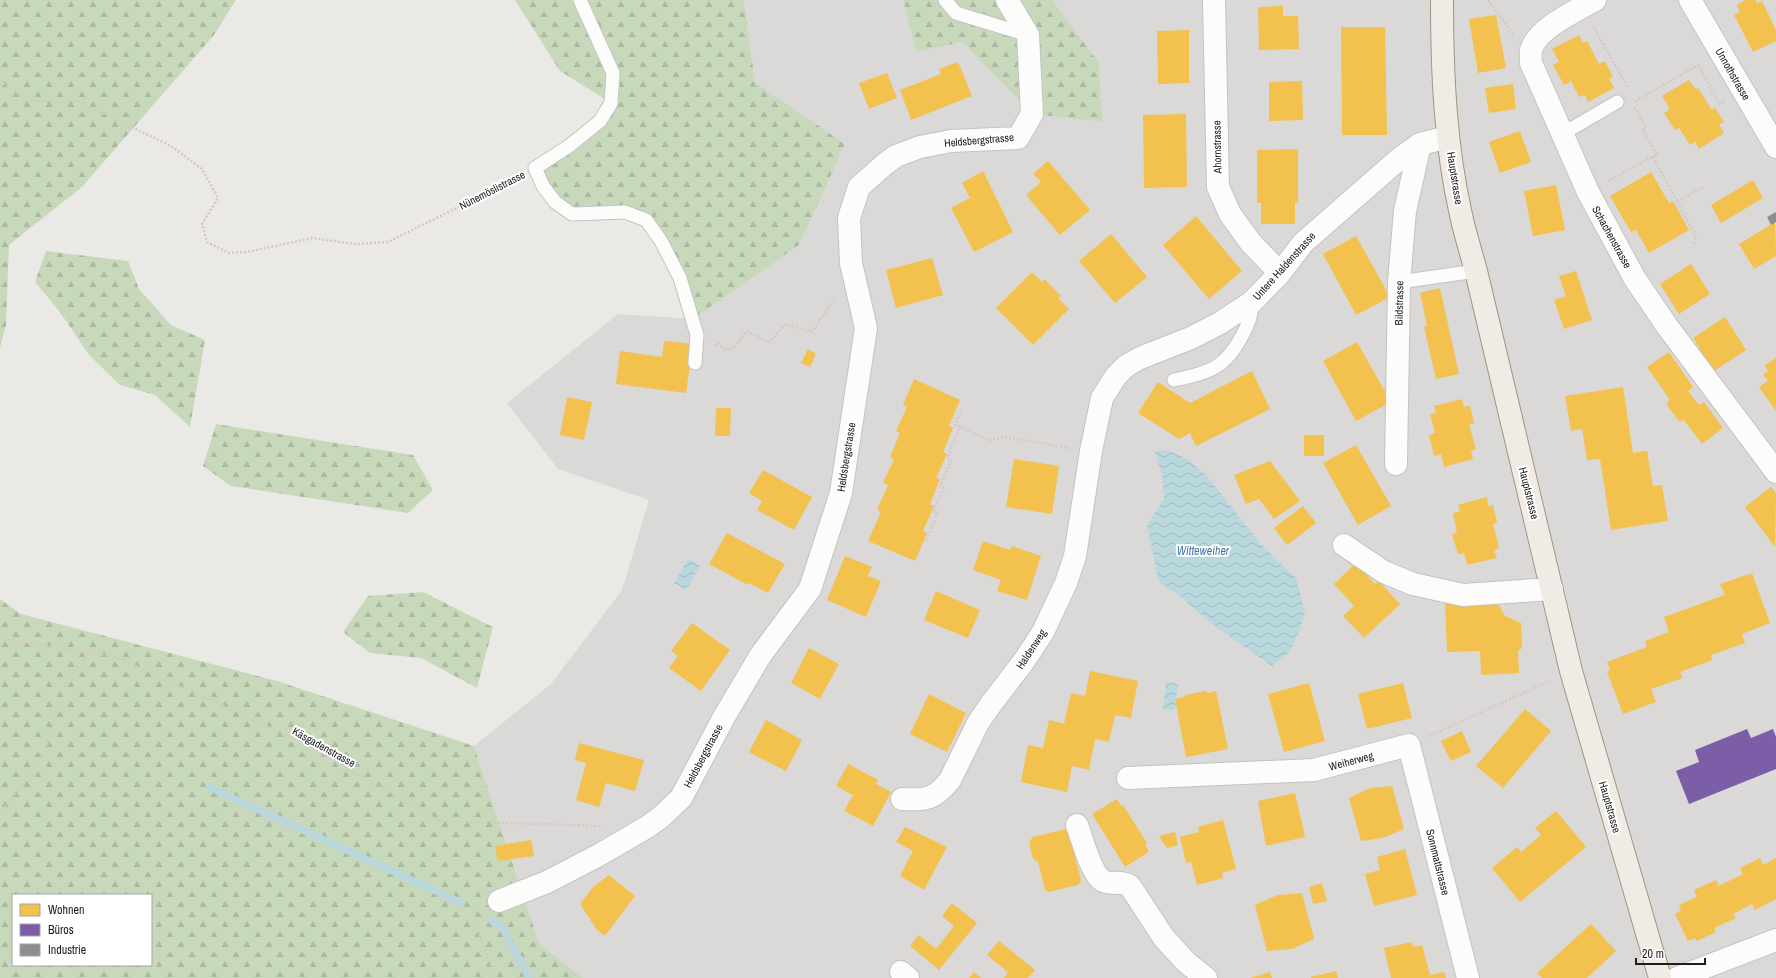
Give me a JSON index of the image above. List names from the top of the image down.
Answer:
{
  "streets": {
    "main road": ["Hauptstrasse"],
    "street": [
      "Unnothstrasse",
      "Heldsbergstrasse",
      "Ahornstrasse",
      "Schachenstrasse",
      "Untere Haldenstrasse",
      "Bildstrasse",
      "Haldenweg",
      "Weiherweg",
      "Sonnmattstrasse"
    ],
    "lane": ["Nünemöslistrasse"],
    "path": ["Käsgadenstrasse"]
  },
  "crossings": [
    ["Ahornstrasse", "Untere Haldenstrasse"],
    ["Hauptstrasse", "Untere Haldenstrasse"],
    ["Untere Haldenstrasse", "Bildstrasse"],
    ["Untere Haldenstrasse", "Haldenweg"],
    ["Weiherweg", "Sonnmattstrasse"]
  ],
  "water": ["Witteweiher"],
  "legend": ["Wohnen", "Büros", "Industrie"],
  "scale_bar": "20 m"
}
